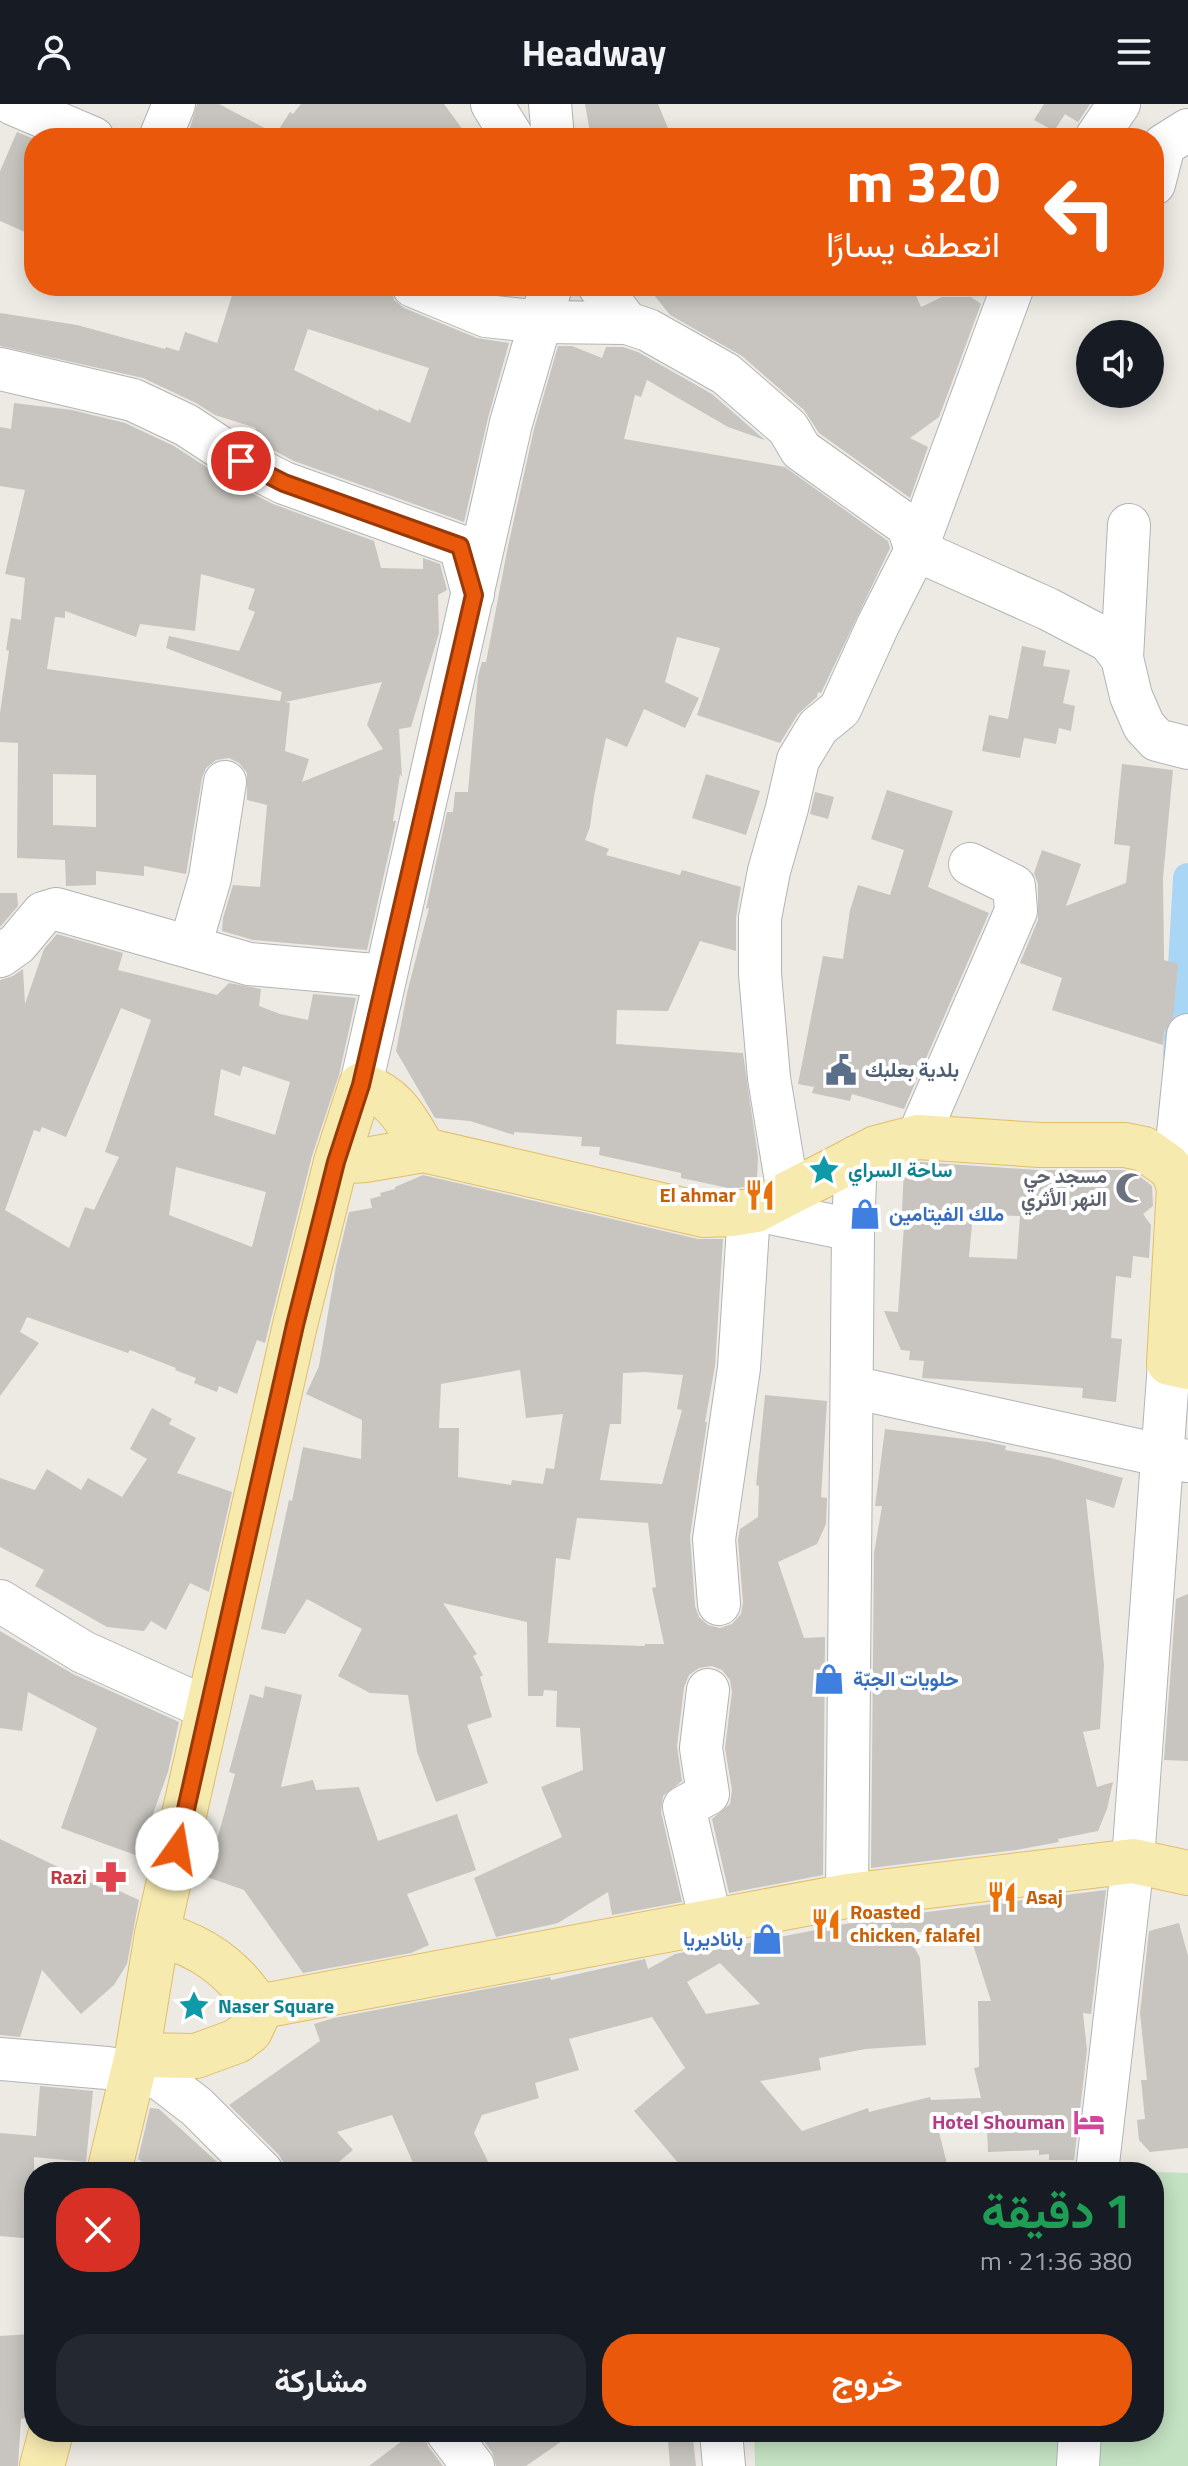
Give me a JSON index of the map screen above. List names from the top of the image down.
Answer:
{
  "places": {
    "public building": ["بلدية بعلبك"],
    "place": ["ساحة السراي", "Naser Square"],
    "mosque": ["مسجد حي النهر الأثري"],
    "restaurant": ["El ahmar", "Asaj", "Roasted chicken, falafel"],
    "shop": ["ملك الفيتامين", "حلويات الجبّة", "باناديريا"],
    "pharmacy": ["Razi"],
    "hotel": ["Hotel Shouman"]
  },
  "page": {
    "header": "Headway",
    "turn": ["320 m", "انعطف يسارًا"],
    "heading": ["1 دقيقة", "380 m · 21:36"],
    "buttons": ["خروج", "مشاركة"]
  }
}
